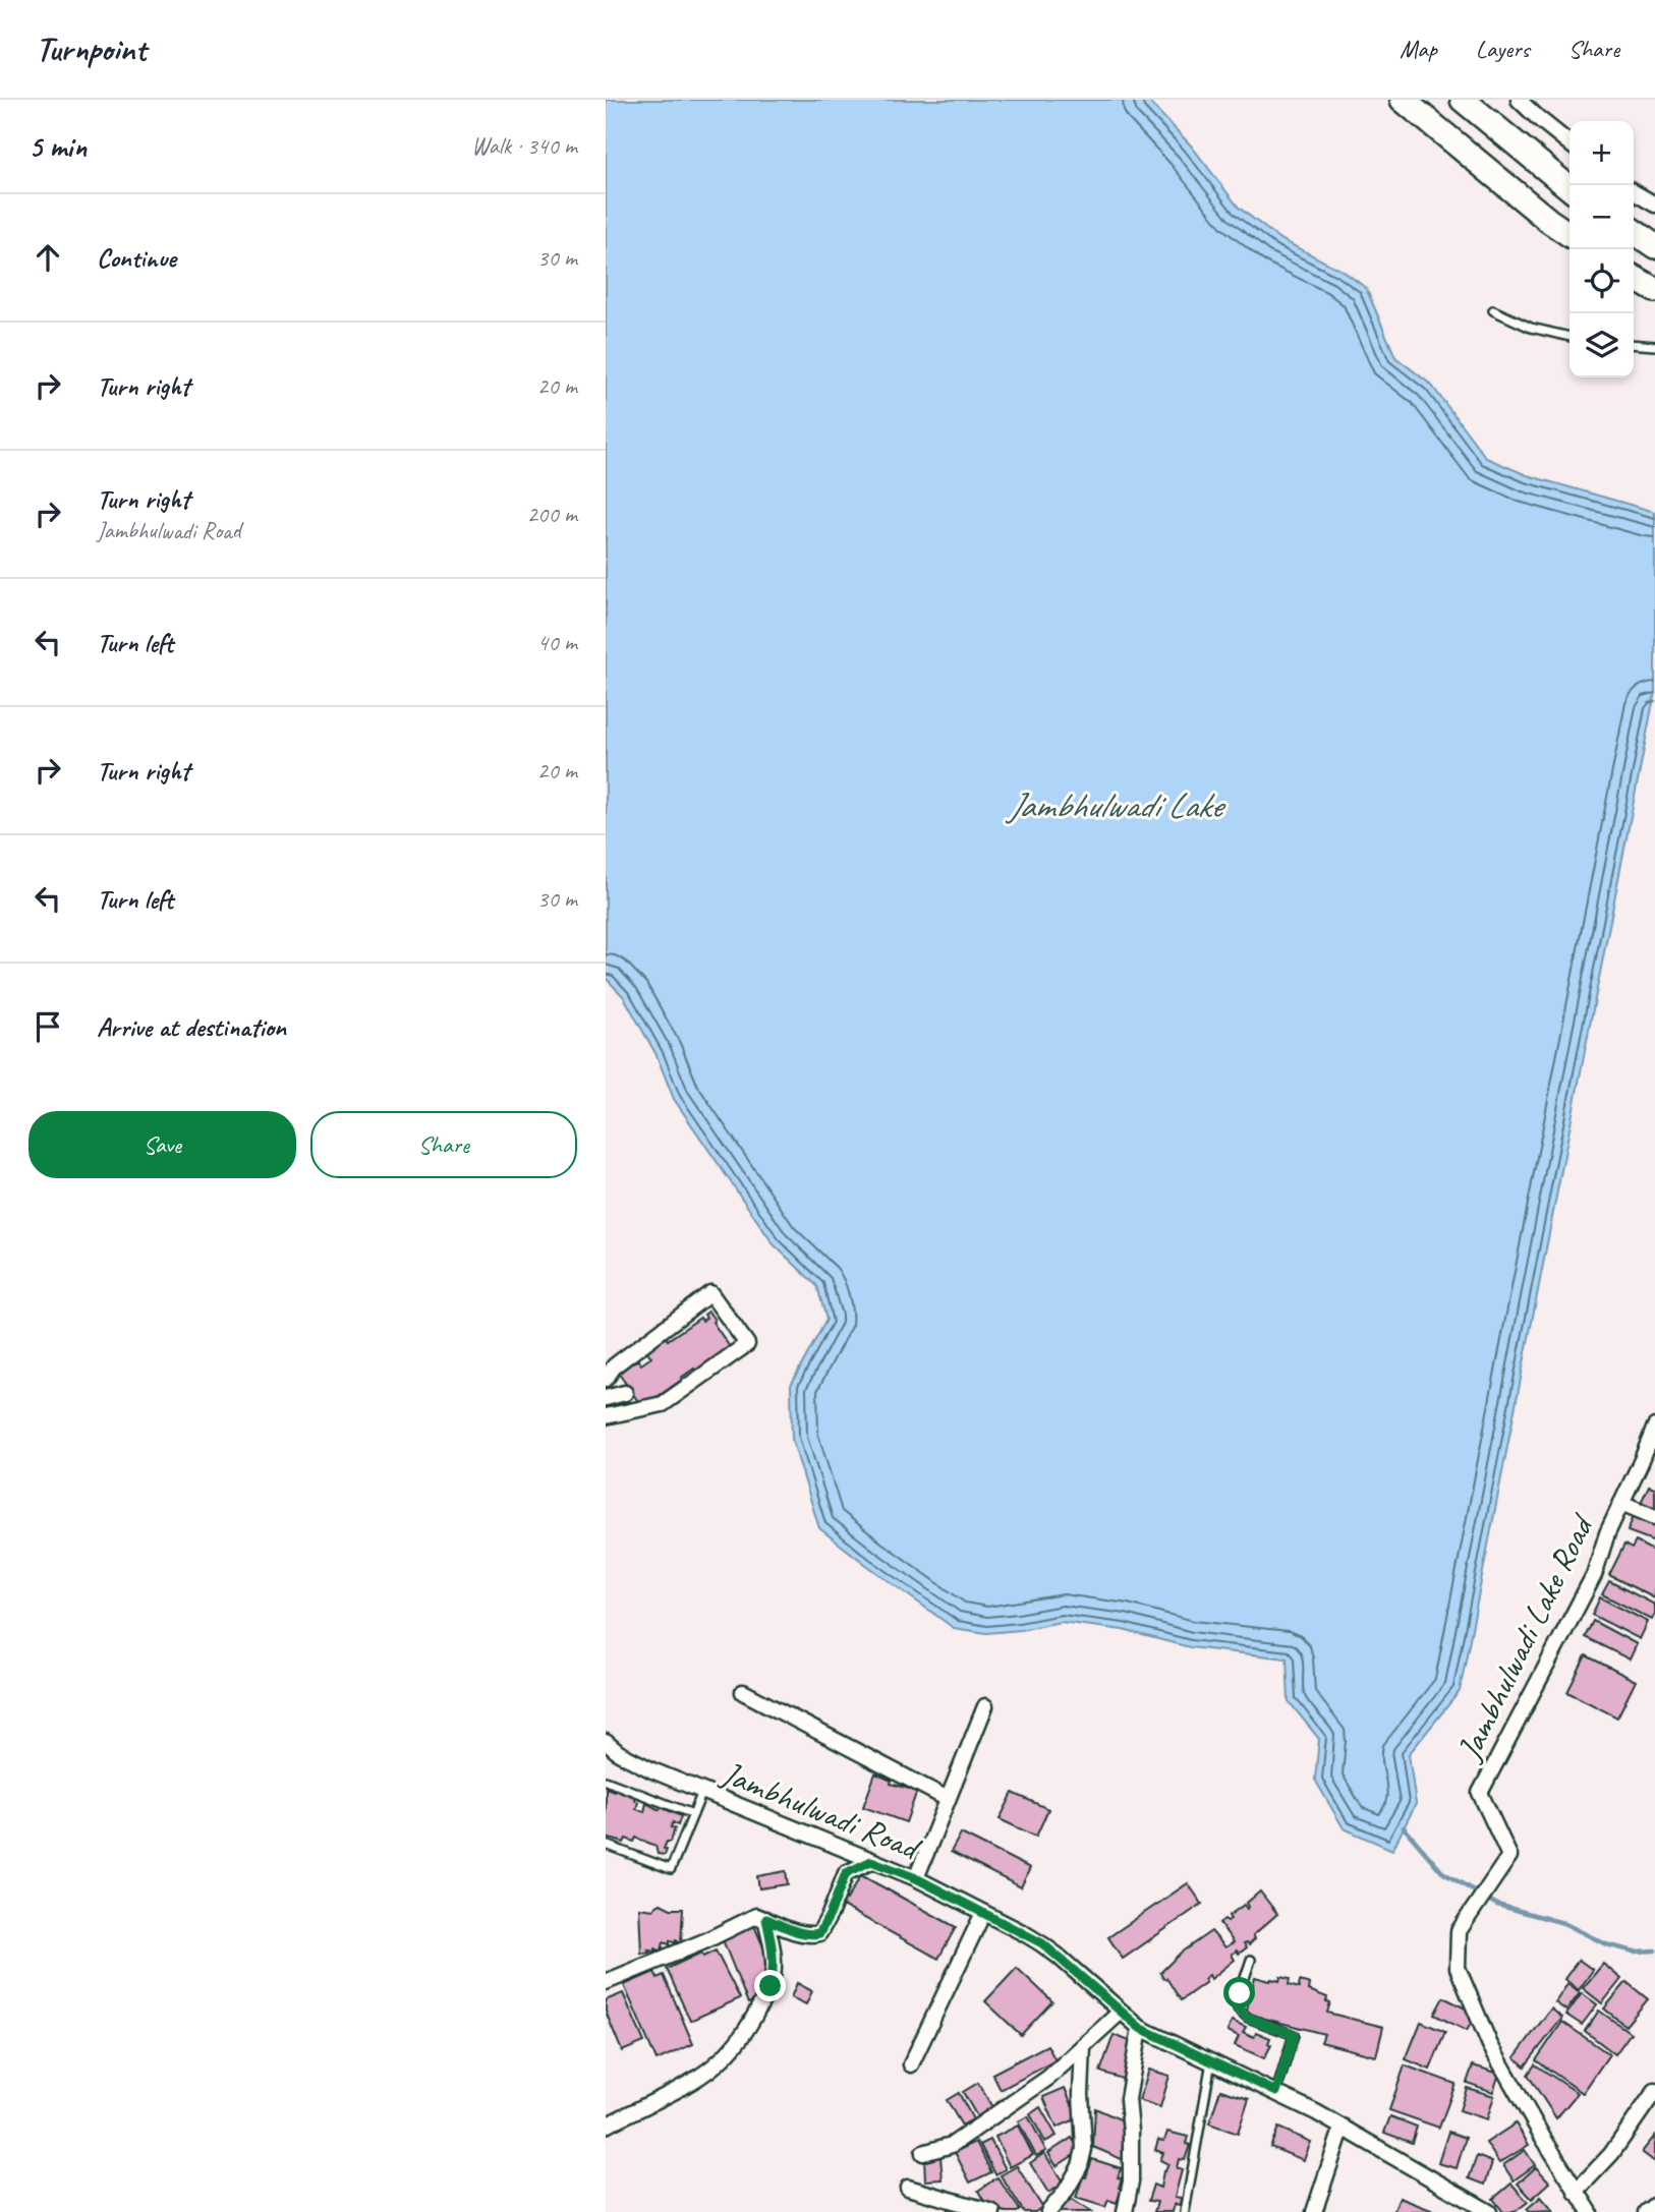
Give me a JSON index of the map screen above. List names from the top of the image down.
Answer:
{
  "streets": {
    "street": ["Jambhulwadi Lake Road", "Jambhulwadi Road"]
  },
  "water": ["Jambhulwadi Lake"],
  "page": {
    "header": "Turnpoint",
    "nav": ["Map", "Layers", "Share"],
    "heading": ["5 min", "Walk · 340 m"],
    "map_buttons": ["+", "−"],
    "list": [
      ["Continue", "30 m"],
      ["Turn right", "20 m"],
      ["Turn right", "Jambhulwadi Road", "200 m"],
      ["Turn left", "40 m"],
      ["Turn right", "20 m"],
      ["Turn left", "30 m"],
      "Arrive at destination"
    ],
    "buttons": ["Save", "Share"]
  }
}
